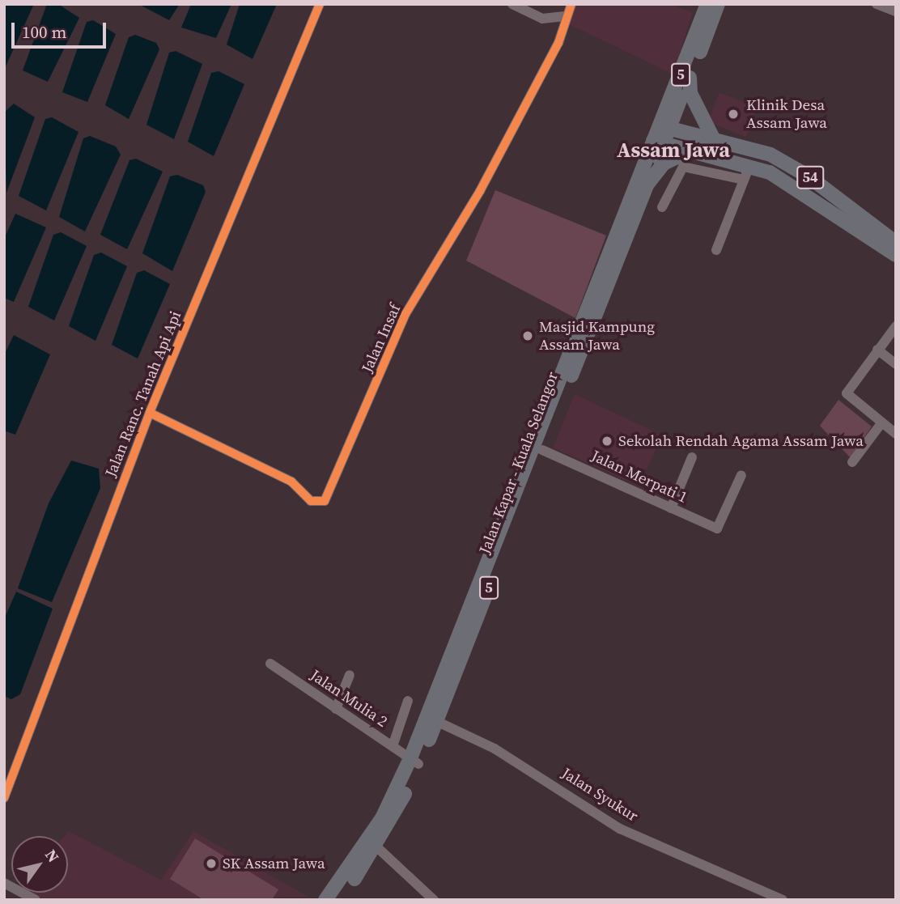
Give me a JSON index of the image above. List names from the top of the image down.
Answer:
{
  "streets": {
    "highway": ["5", "54", "Jalan Kapar - Kuala Selangor"],
    "street": [
      "Jalan Insaf",
      "Jalan Ranc. Tanah Api Api",
      "Jalan Merpati 1",
      "Jalan Mulia 2",
      "Jalan Syukur"
    ]
  },
  "crossings": [
    ["5", "54"],
    ["5", "Jalan Kapar - Kuala Selangor"],
    ["54", "Jalan Kapar - Kuala Selangor"],
    ["Jalan Insaf", "Jalan Ranc. Tanah Api Api"],
    ["Jalan Kapar - Kuala Selangor", "Jalan Merpati 1"],
    ["Jalan Kapar - Kuala Selangor", "Jalan Mulia 2"],
    ["Jalan Kapar - Kuala Selangor", "Jalan Syukur"]
  ],
  "districts": ["Assam Jawa"],
  "places": [
    "Klinik Desa Assam Jawa",
    "Masjid Kampung Assam Jawa",
    "Sekolah Rendah Agama Assam Jawa",
    "SK Assam Jawa"
  ],
  "scale_bar": "100 m",
  "north": "top right"
}
